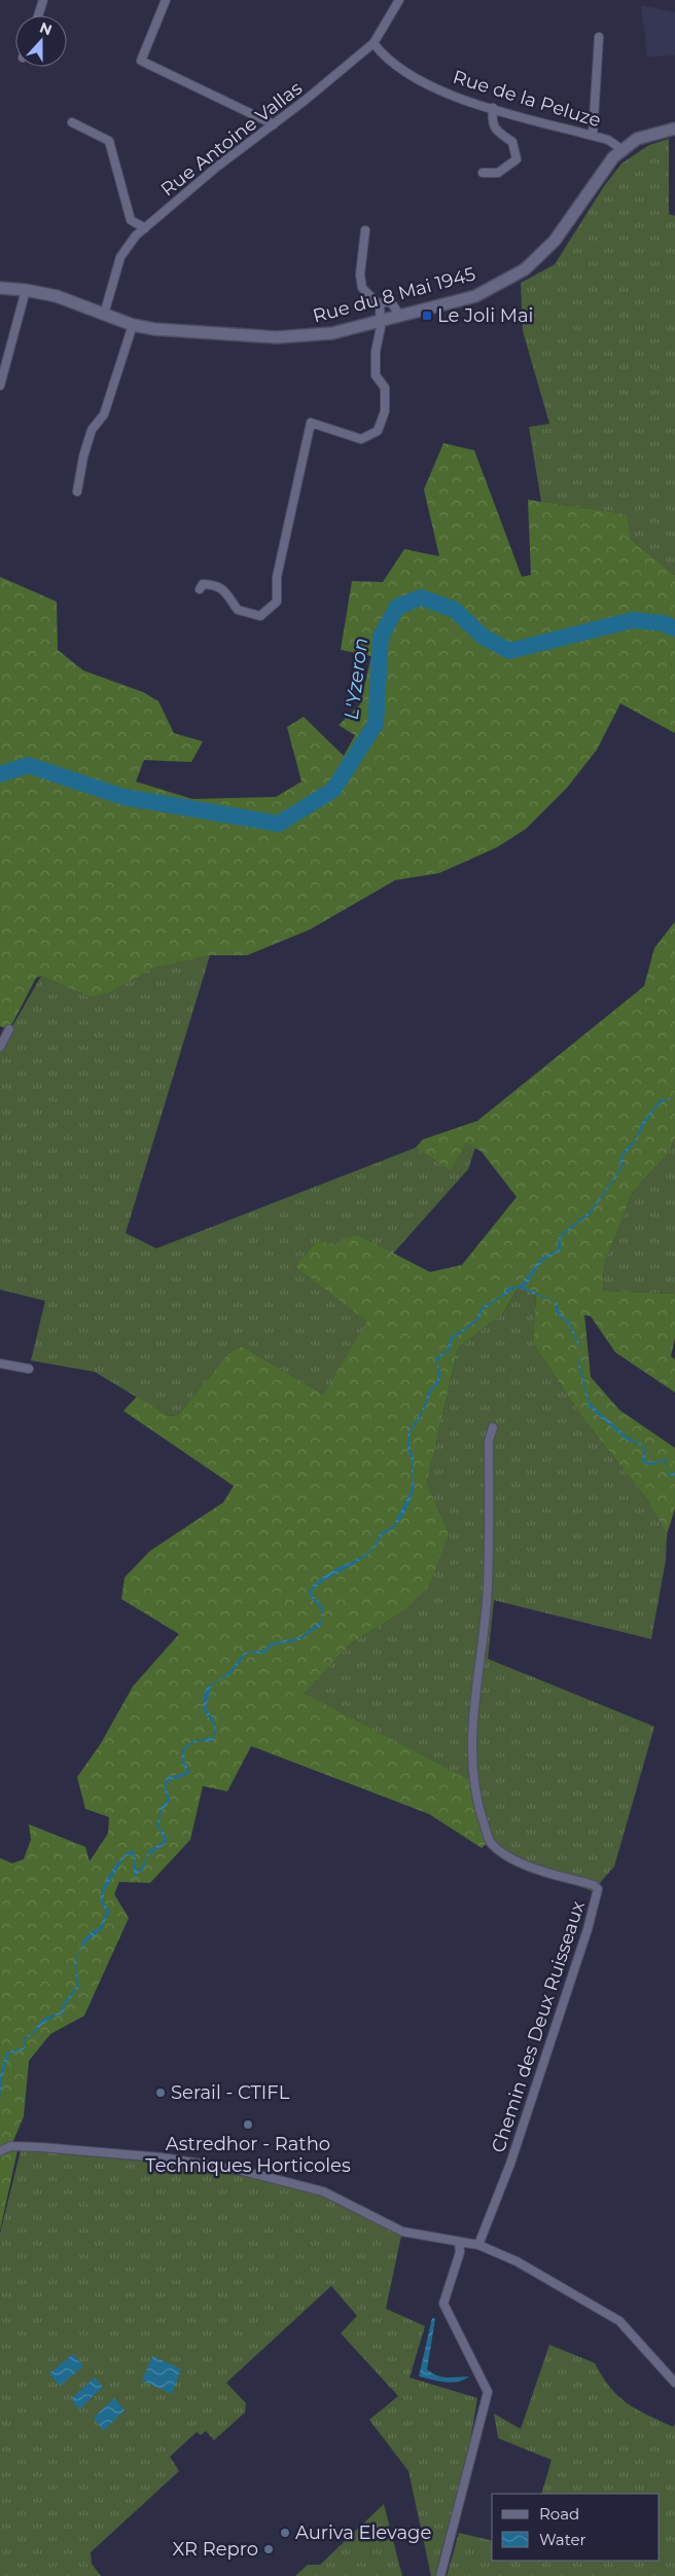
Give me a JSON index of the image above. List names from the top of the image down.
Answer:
{
  "streets": {
    "main road": ["Rue du 8 Mai 1945"],
    "street": ["Rue de la Peluze", "Rue Antoine Vallas", "Chemin des Deux Ruisseaux"]
  },
  "crossings": [
    ["Rue de la Peluze", "Rue Antoine Vallas"],
    ["Rue de la Peluze", "Rue du 8 Mai 1945"],
    ["Rue Antoine Vallas", "Rue du 8 Mai 1945"]
  ],
  "water": ["L'Yzeron"],
  "places": {
    "transit": ["Le Joli Mai"],
    "other": [
      "Serail - CTIFL",
      "Astredhor - Ratho Techniques Horticoles",
      "Auriva Elevage",
      "XR Repro"
    ]
  },
  "legend": ["Road", "Water"],
  "north": "top"
}
